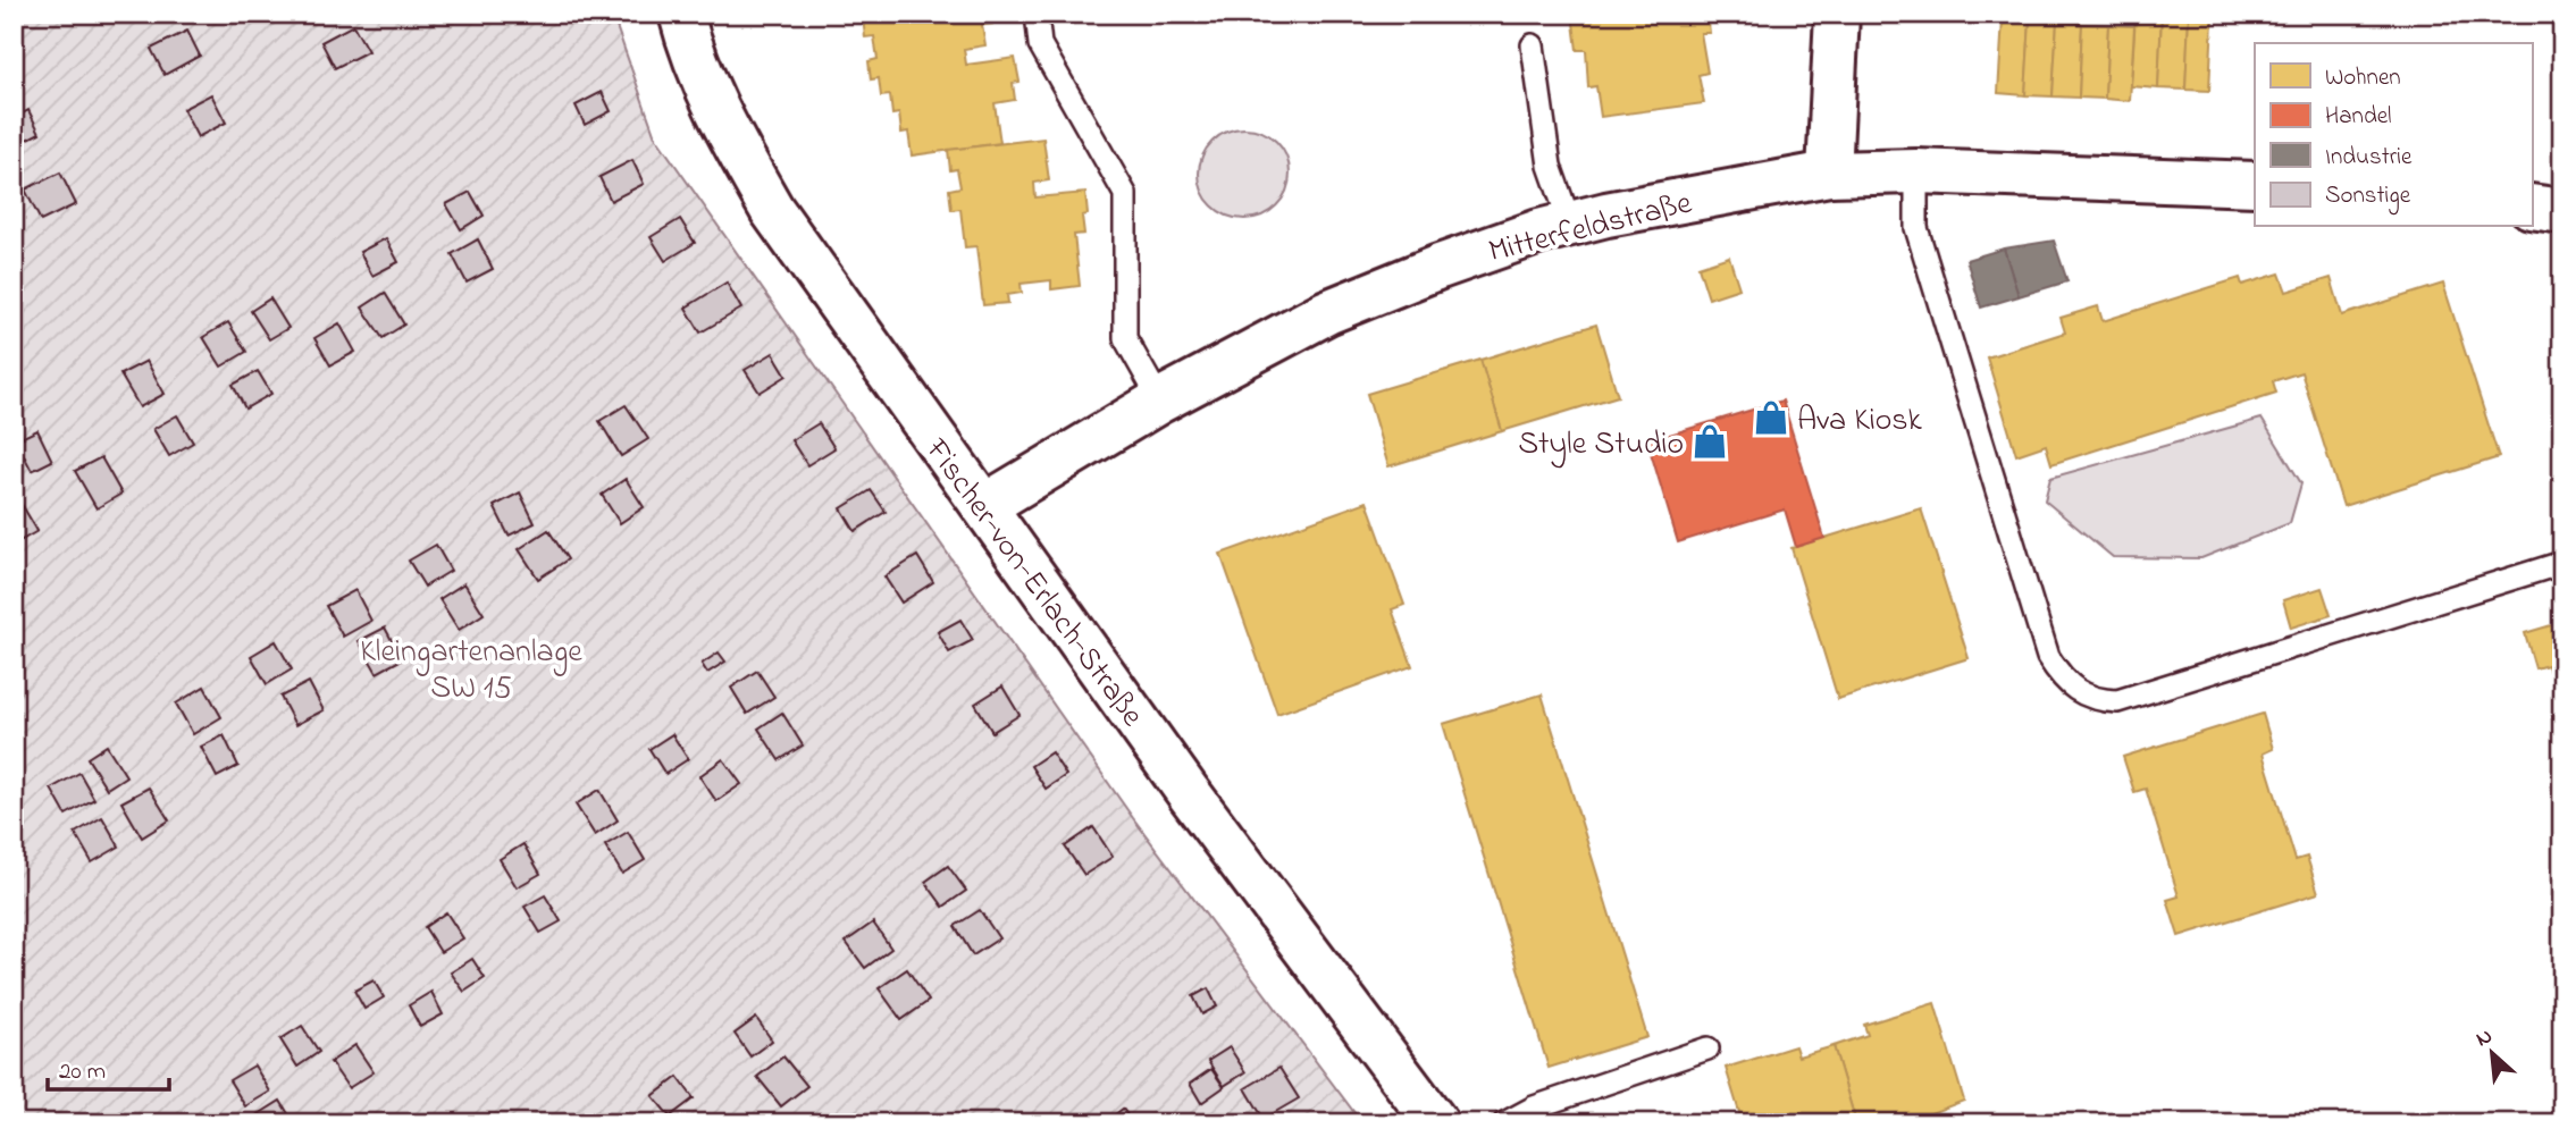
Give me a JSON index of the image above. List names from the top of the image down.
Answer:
{
  "streets": {
    "street": ["Mitterfeldstraße", "Fischer-von-Erlach-Straße"]
  },
  "crossings": [
    ["Mitterfeldstraße", "Fischer-von-Erlach-Straße"]
  ],
  "parks": ["Kleingartenanlage SW 15"],
  "places": {
    "shop": ["Ava Kiosk", "Style Studio"]
  },
  "legend": [
    "Wohnen",
    "Handel",
    "Industrie",
    "Sonstige"
  ],
  "scale_bar": "20 m",
  "north": "top left"
}
